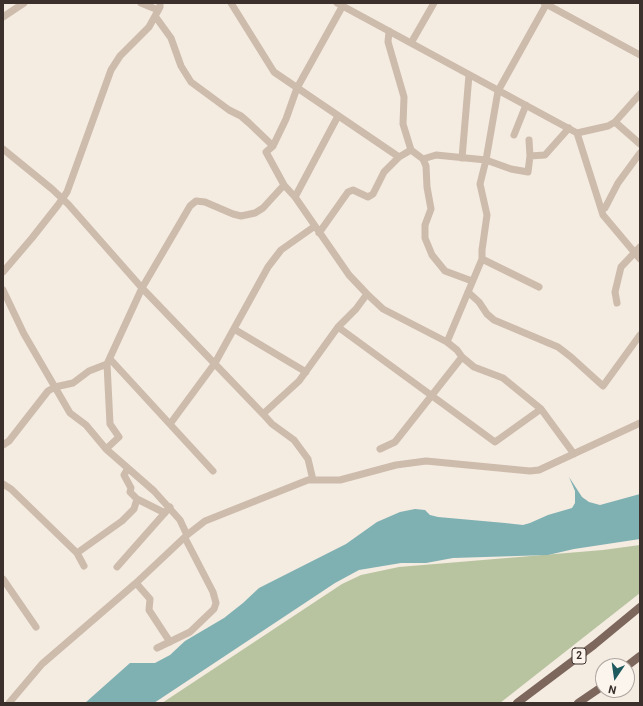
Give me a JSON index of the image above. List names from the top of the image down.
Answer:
{
  "streets": {
    "main road": ["2"]
  },
  "north": "bottom"
}
